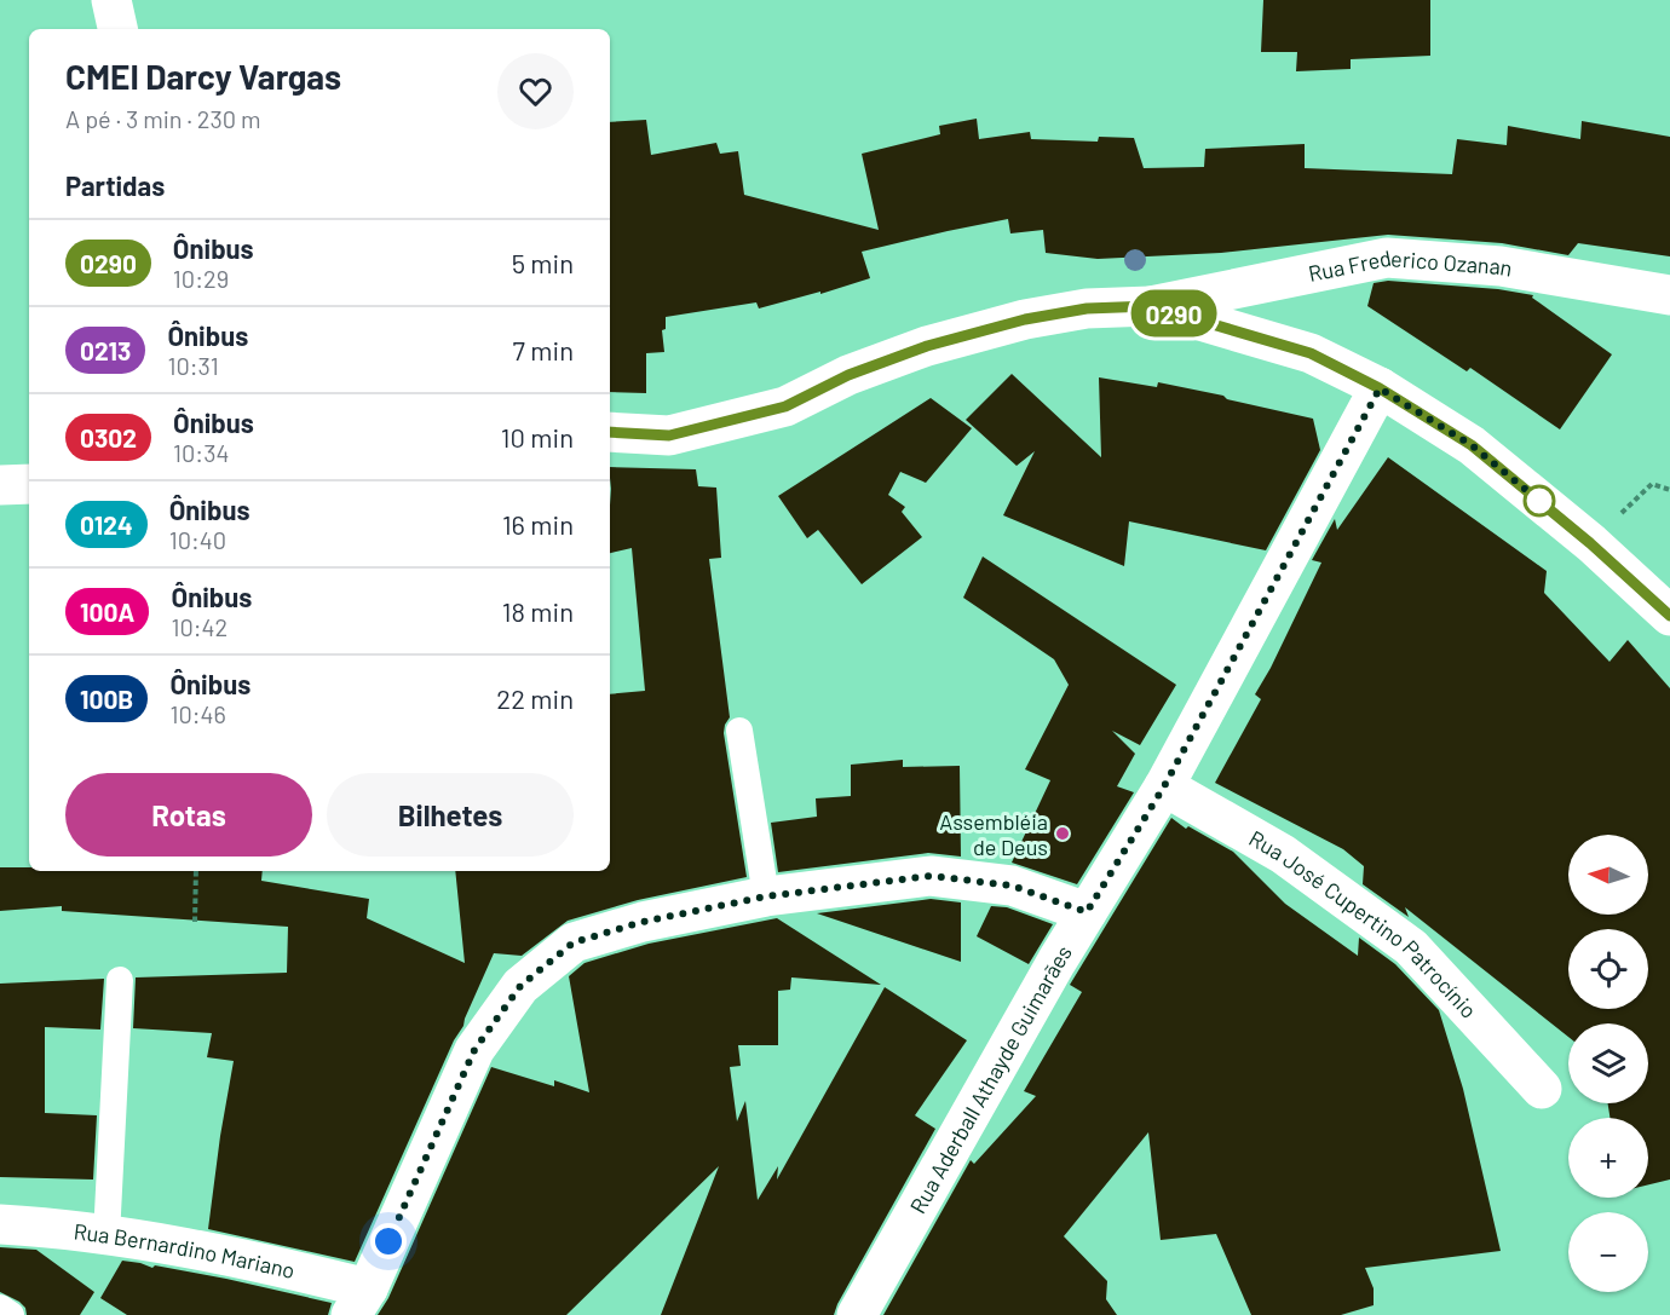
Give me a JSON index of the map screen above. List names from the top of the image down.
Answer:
{
  "streets": {
    "street": [
      "Rua Frederico Ozanan",
      "Rua José Cupertino Patrocínio",
      "Rua Aderball Athayde Guimarães",
      "Rua Bernardino Mariano"
    ]
  },
  "crossings": [
    ["Rua José Cupertino Patrocínio", "Rua Aderball Athayde Guimarães"]
  ],
  "places": ["Assembléia de Deus"],
  "lines": ["bus line 0290"],
  "north": "left",
  "page": {
    "on_map": "0290",
    "heading": [
      ["CMEI Darcy Vargas", "A pé · 3 min · 230 m"],
      "Partidas"
    ],
    "list": [
      {
        "mark": "0290",
        "name": "Ônibus",
        "note": "10:29",
        "value": "5 min"
      },
      {
        "mark": "0213",
        "name": "Ônibus",
        "note": "10:31",
        "value": "7 min"
      },
      {
        "mark": "0302",
        "name": "Ônibus",
        "note": "10:34",
        "value": "10 min"
      },
      {
        "mark": "0124",
        "name": "Ônibus",
        "note": "10:40",
        "value": "16 min"
      },
      {
        "mark": "100A",
        "name": "Ônibus",
        "note": "10:42",
        "value": "18 min"
      },
      {
        "mark": "100B",
        "name": "Ônibus",
        "note": "10:46",
        "value": "22 min"
      }
    ],
    "buttons": ["Rotas", "Bilhetes"],
    "map_buttons": ["+", "−"]
  }
}
